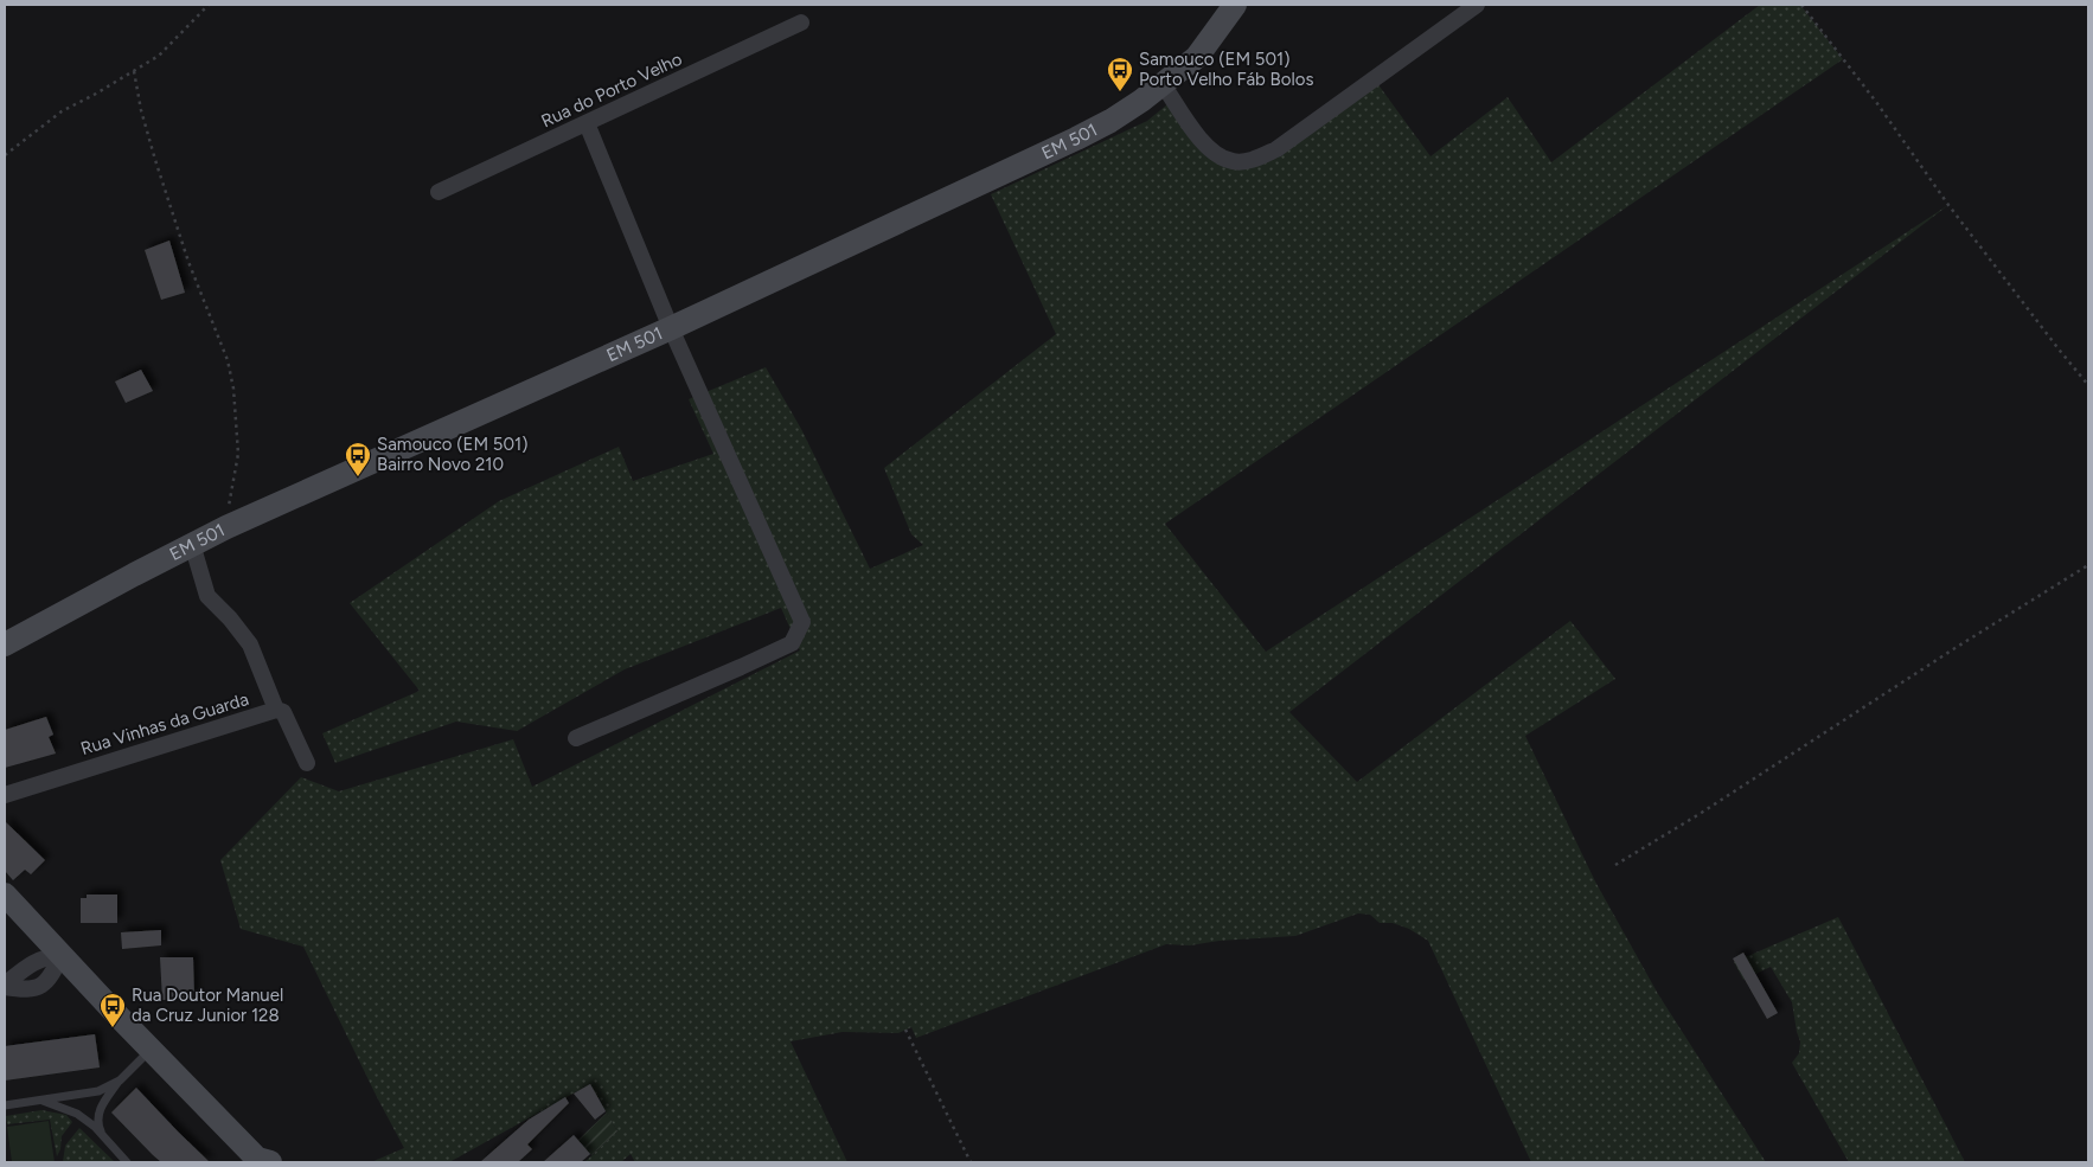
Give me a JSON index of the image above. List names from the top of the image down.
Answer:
{
  "streets": {
    "main road": ["EM 501"],
    "street": ["Rua do Porto Velho", "Rua Vinhas da Guarda"]
  },
  "places": {
    "bus stop": ["Samouco (EM 501) Porto Velho Fáb Bolos", "Samouco (EM 501) Bairro Novo 210", "Rua Doutor Manuel da Cruz Junior 128"]
  }
}
